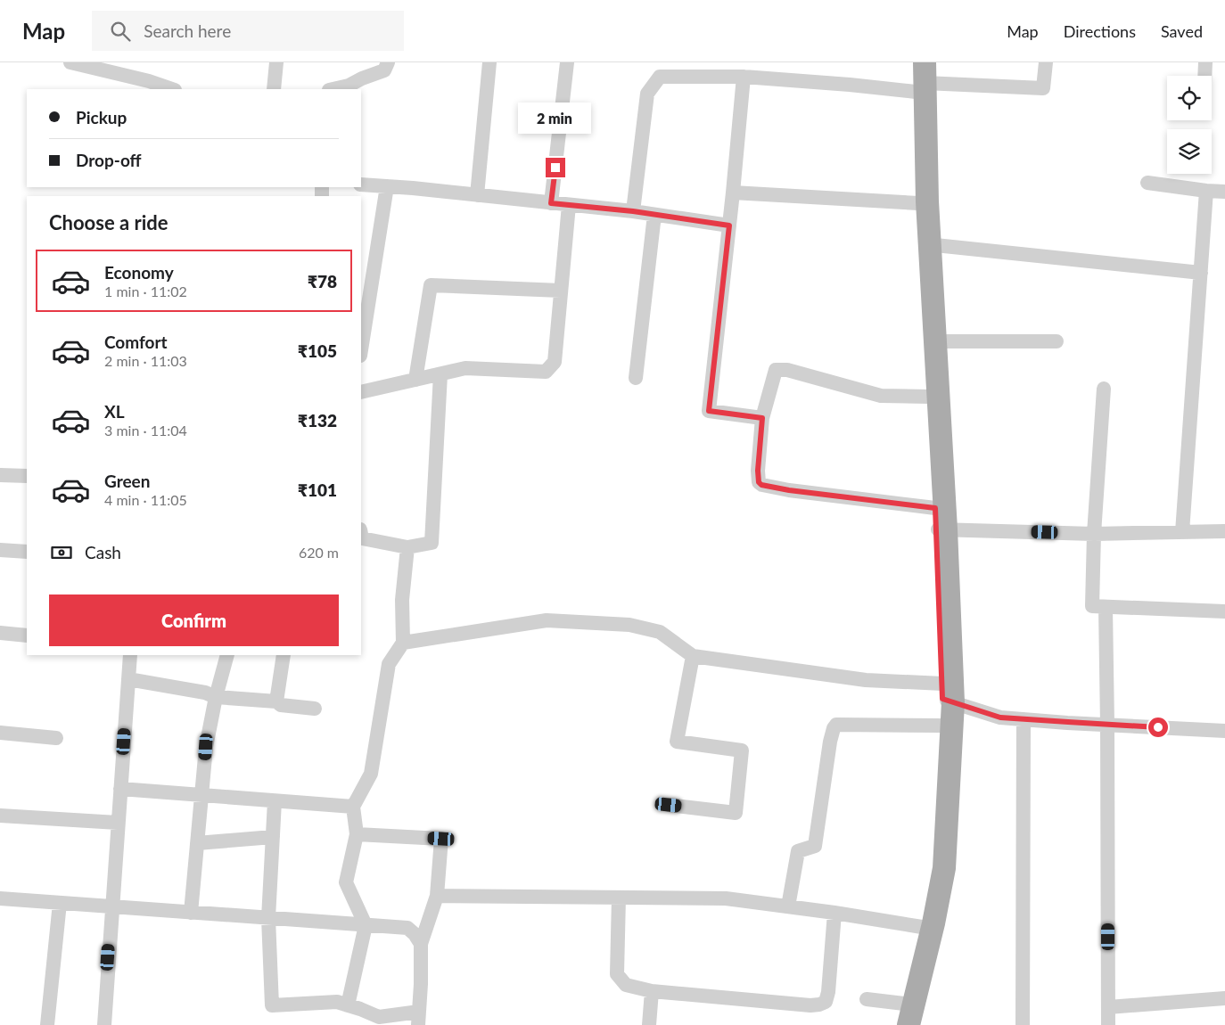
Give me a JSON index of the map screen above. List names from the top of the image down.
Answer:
{
  "page": {
    "header": "Map",
    "search": "Search here",
    "nav": ["Map", "Directions", "Saved"],
    "banner": ["Pickup", "Drop-off"],
    "bubble": "2 min",
    "heading": "Choose a ride",
    "list": [
      {
        "name": "Economy",
        "note": "1 min · 11:02",
        "value": "₹78"
      },
      {
        "name": "Comfort",
        "note": "2 min · 11:03",
        "value": "₹105"
      },
      {
        "name": "XL",
        "note": "3 min · 11:04",
        "value": "₹132"
      },
      {
        "name": "Green",
        "note": "4 min · 11:05",
        "value": "₹101"
      }
    ],
    "pay": ["Cash", "620 m"],
    "buttons": "Confirm"
  }
}
